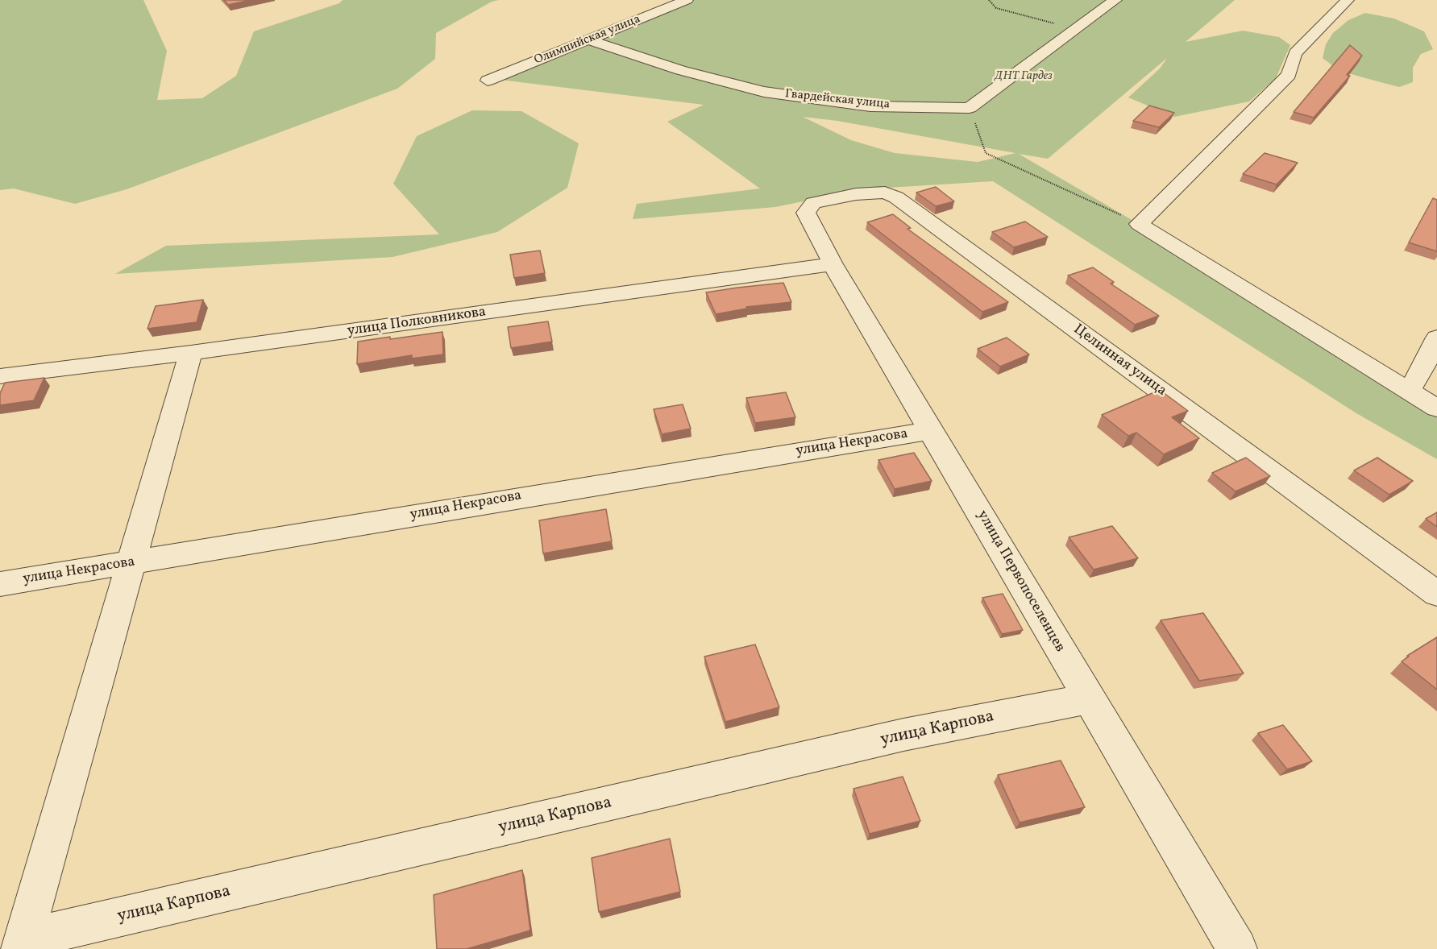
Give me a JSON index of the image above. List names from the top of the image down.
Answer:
{
  "streets": {
    "street": [
      "Олимпийская улица",
      "Гвардейская улица",
      "улица Полковникова",
      "Целинная улица",
      "улица Некрасова",
      "улица Первопоселенцев",
      "улица Карпова"
    ]
  },
  "crossings": [
    ["Олимпийская улица", "Гвардейская улица"],
    ["улица Полковникова", "улица Первопоселенцев"],
    ["Целинная улица", "улица Первопоселенцев"],
    ["улица Некрасова", "улица Первопоселенцев"],
    ["улица Первопоселенцев", "улица Карпова"]
  ],
  "parks": ["ДНТ Гардез"]
}
